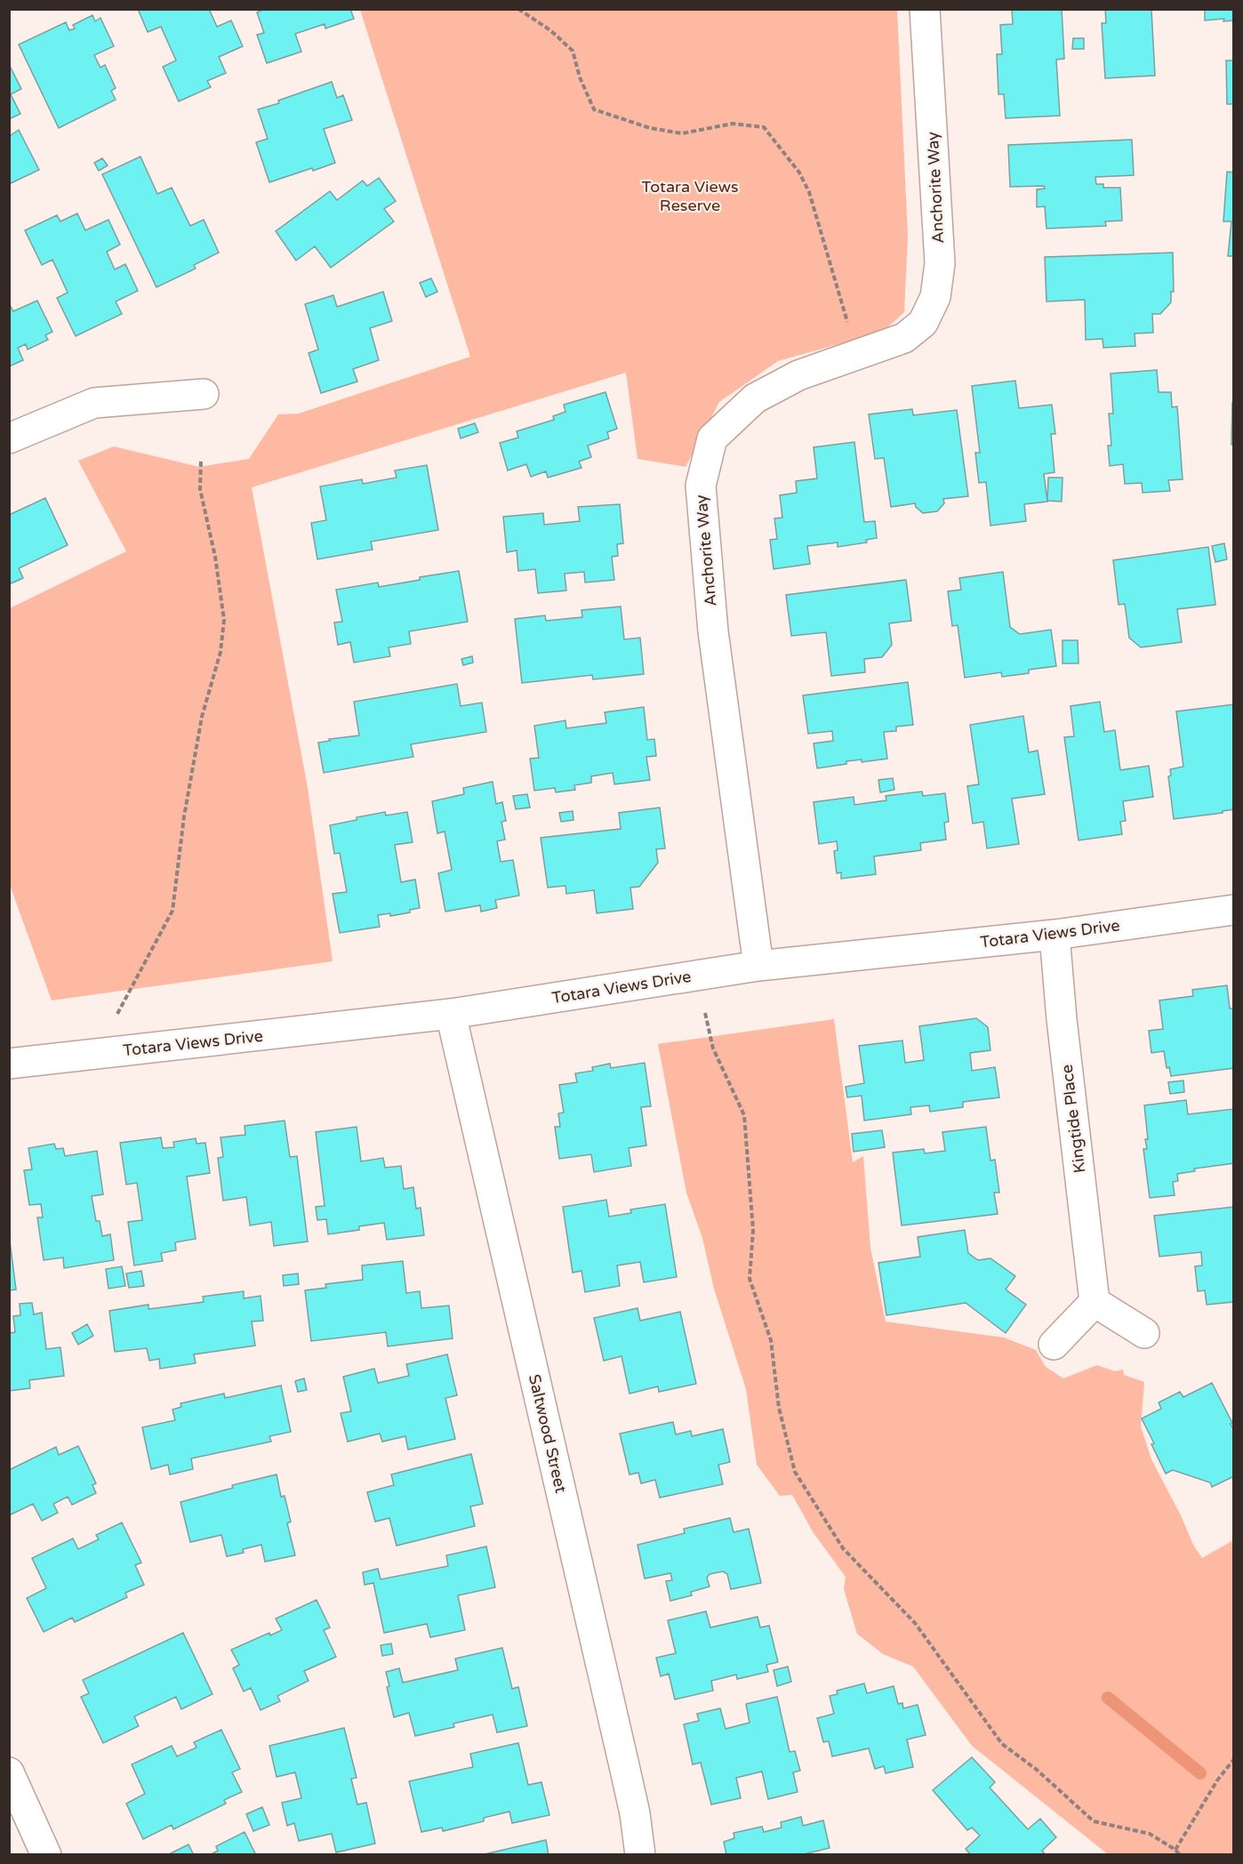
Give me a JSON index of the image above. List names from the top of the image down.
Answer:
{
  "streets": {
    "street": [
      "Anchorite Way",
      "Totara Views Drive",
      "Kingtide Place",
      "Saltwood Street"
    ]
  },
  "crossings": [
    ["Anchorite Way", "Totara Views Drive"],
    ["Totara Views Drive", "Kingtide Place"],
    ["Totara Views Drive", "Saltwood Street"]
  ],
  "parks": ["Totara Views Reserve"]
}
